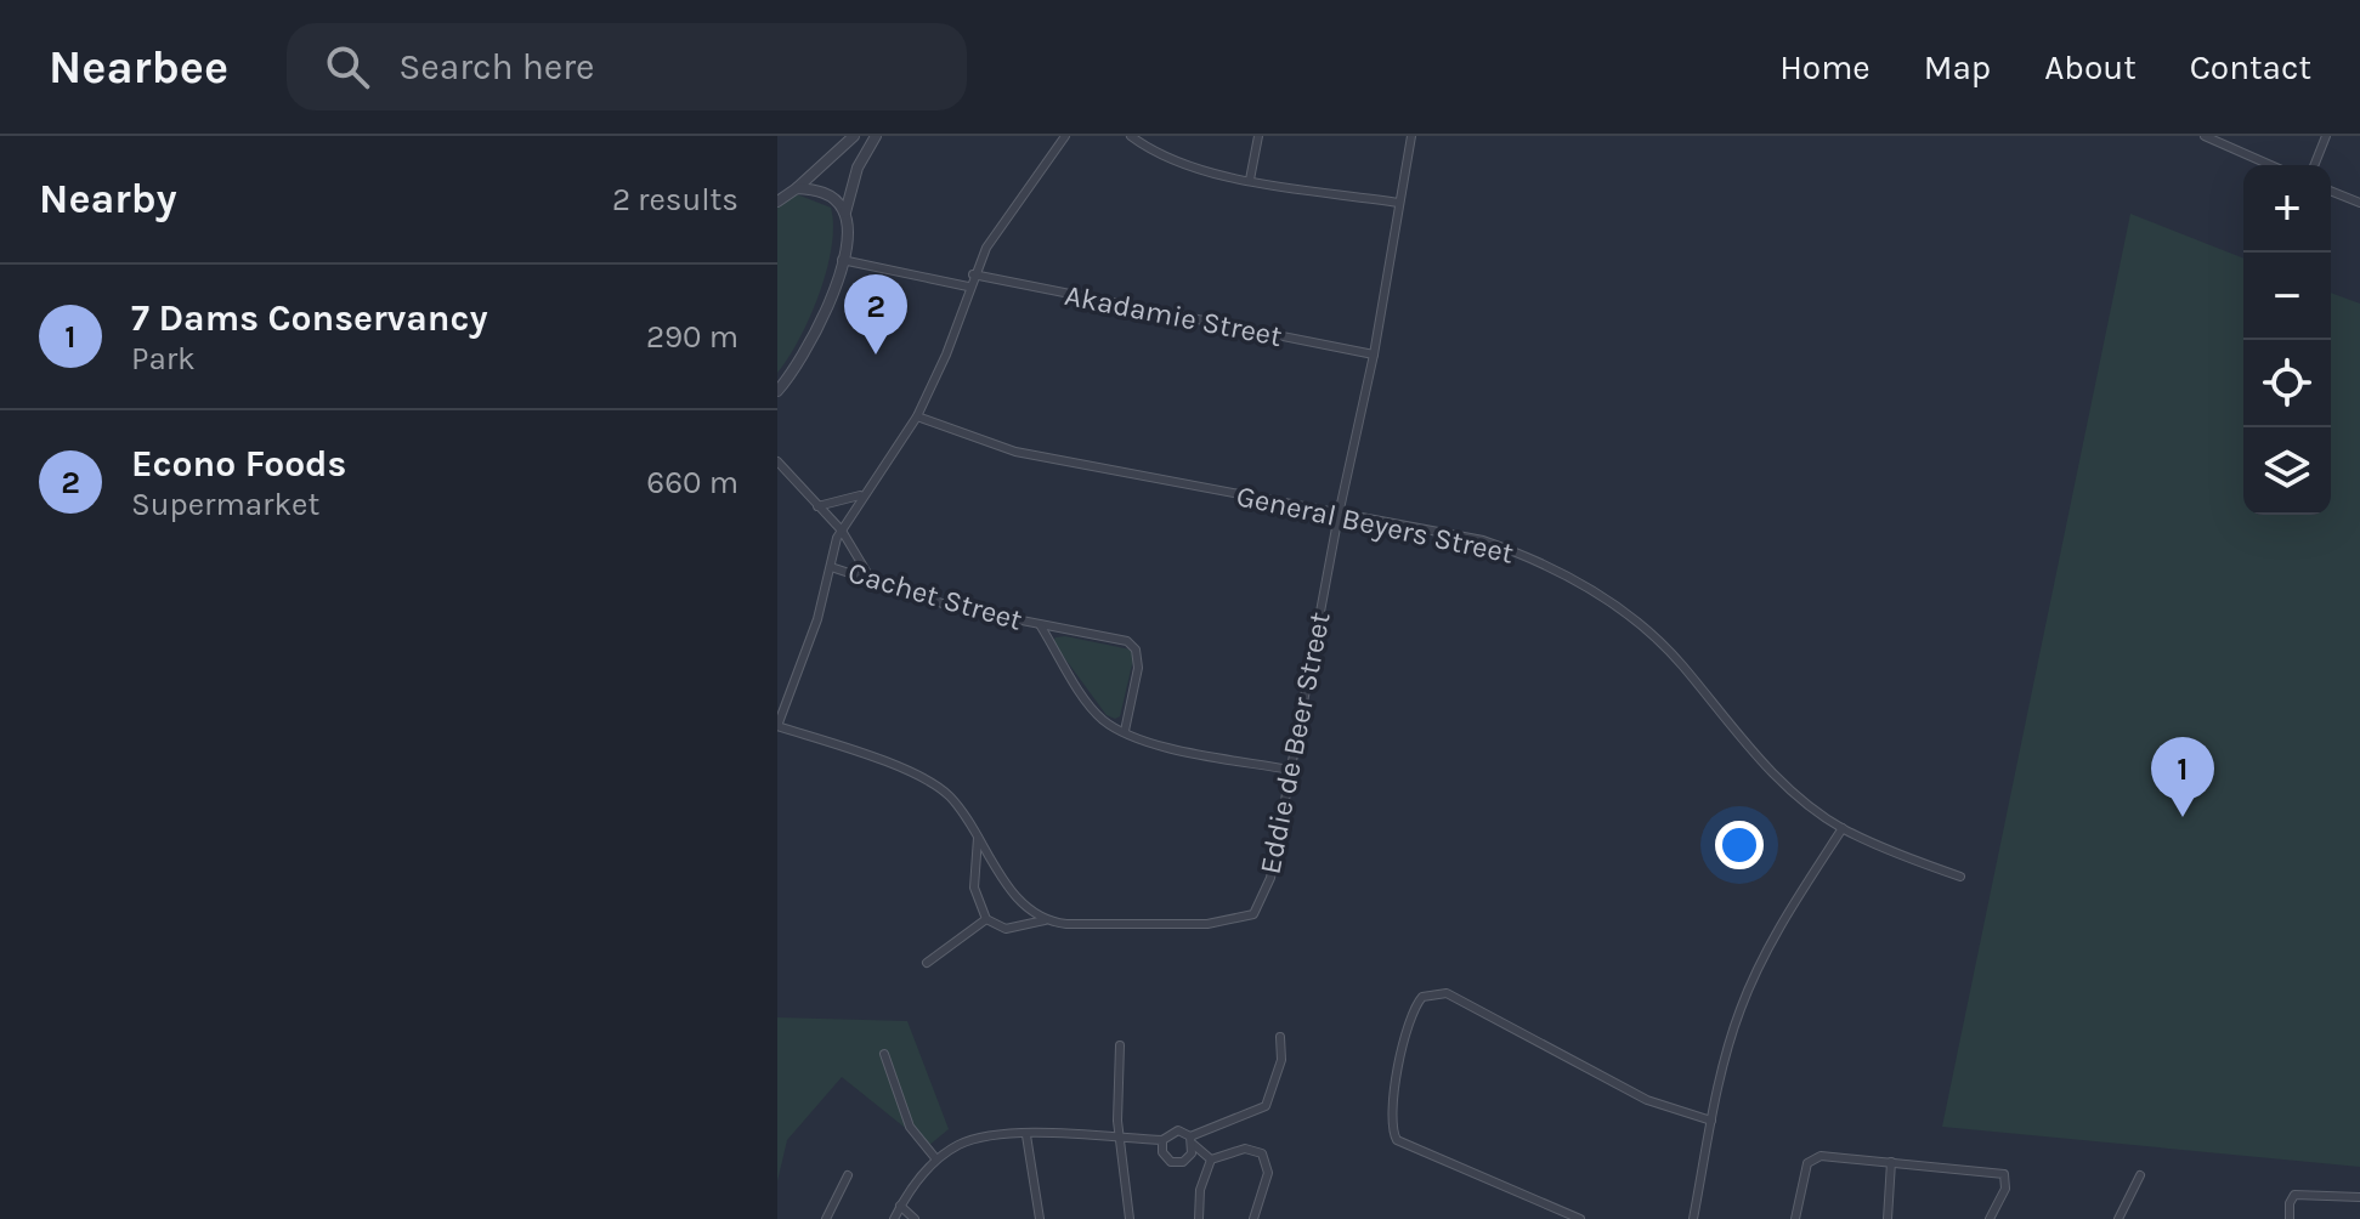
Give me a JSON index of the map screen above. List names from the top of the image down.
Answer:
{
  "streets": {
    "street": [
      "Akadamie Street",
      "General Beyers Street",
      "Cachet Street",
      "Eddie de Beer Street"
    ]
  },
  "crossings": [
    ["Akadamie Street", "Eddie de Beer Street"],
    ["General Beyers Street", "Eddie de Beer Street"],
    ["Cachet Street", "Eddie de Beer Street"]
  ],
  "page": {
    "header": "Nearbee",
    "search": "Search here",
    "nav": [
      "Home",
      "Map",
      "About",
      "Contact"
    ],
    "heading": ["Nearby", "2 results"],
    "map_buttons": ["+", "−"],
    "list": [
      {
        "mark": "1",
        "name": "7 Dams Conservancy",
        "note": "Park",
        "value": "290 m"
      },
      {
        "mark": "2",
        "name": "Econo Foods",
        "note": "Supermarket",
        "value": "660 m"
      }
    ],
    "pins": ["2", "1"]
  }
}
